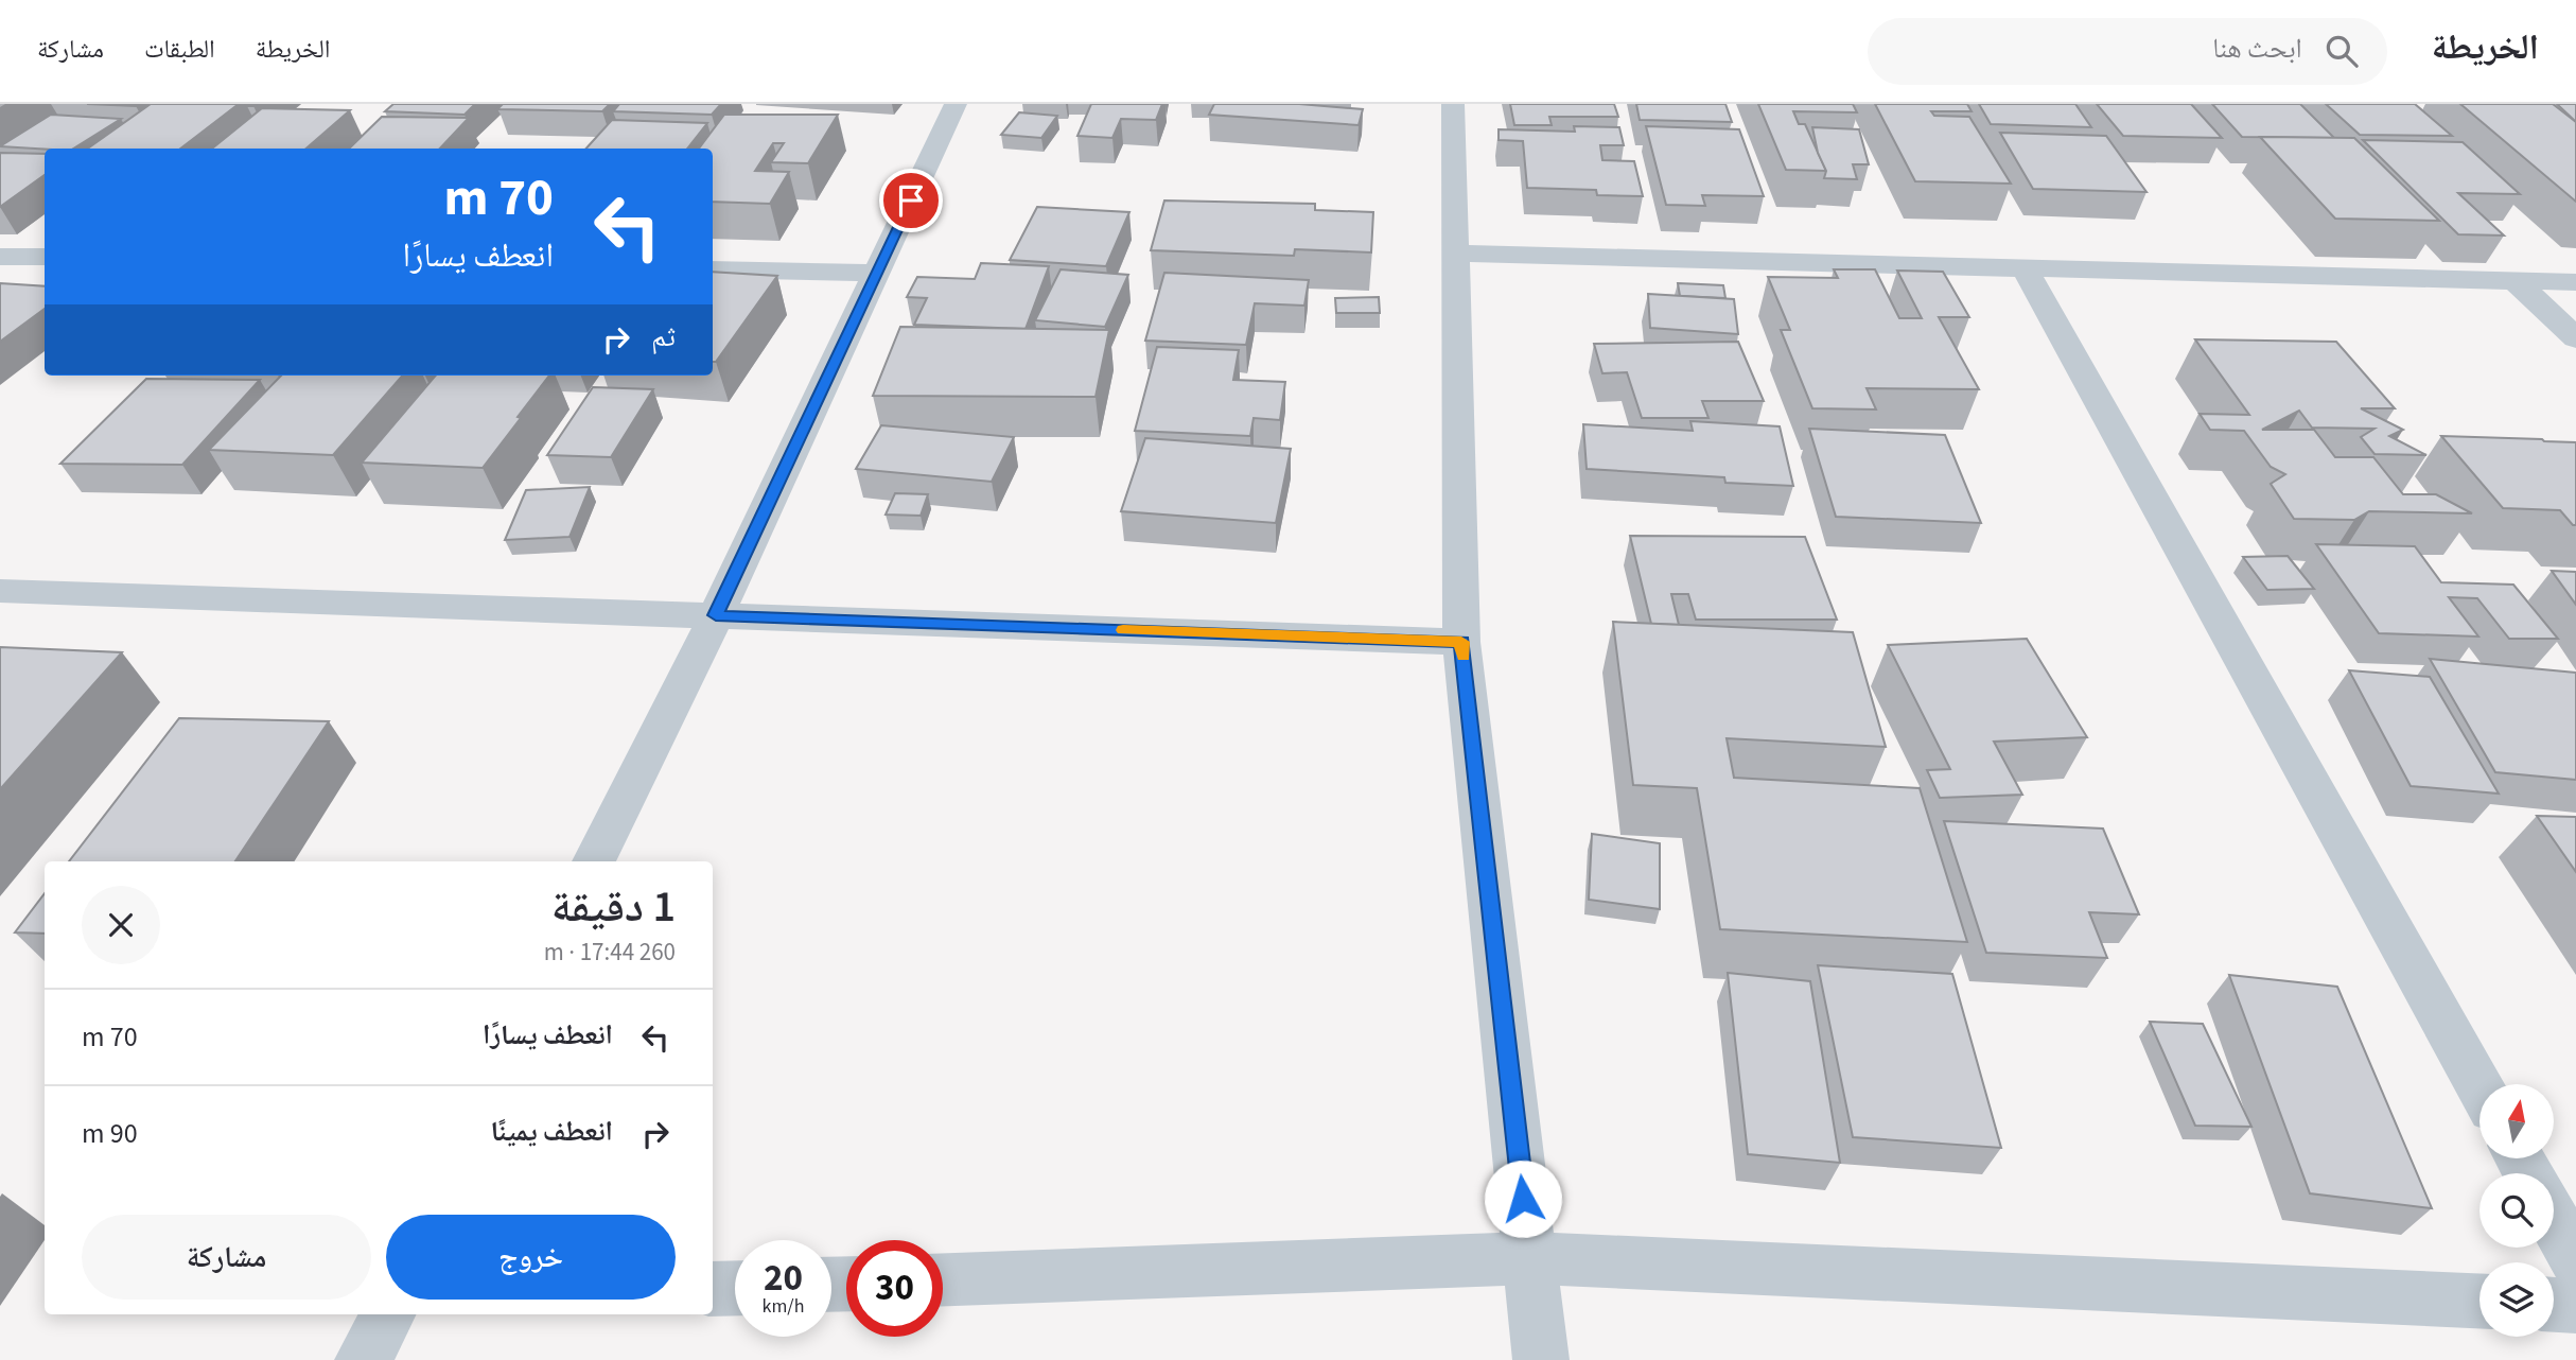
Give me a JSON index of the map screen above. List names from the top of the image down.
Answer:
{
  "north": "top",
  "page": {
    "header": "الخريطة",
    "search": "ابحث هنا",
    "nav": ["الخريطة", "الطبقات", "مشاركة"],
    "turn": ["70 m", "انعطف يسارًا"],
    "then": "ثم",
    "heading": ["1 دقيقة", "260 m · 17:44"],
    "list": [
      {
        "name": "انعطف يسارًا",
        "value": "70 m"
      },
      {
        "name": "انعطف يمينًا",
        "value": "90 m"
      }
    ],
    "buttons": ["خروج", "مشاركة"],
    "speed": "20 km/h",
    "limit": "30"
  }
}
